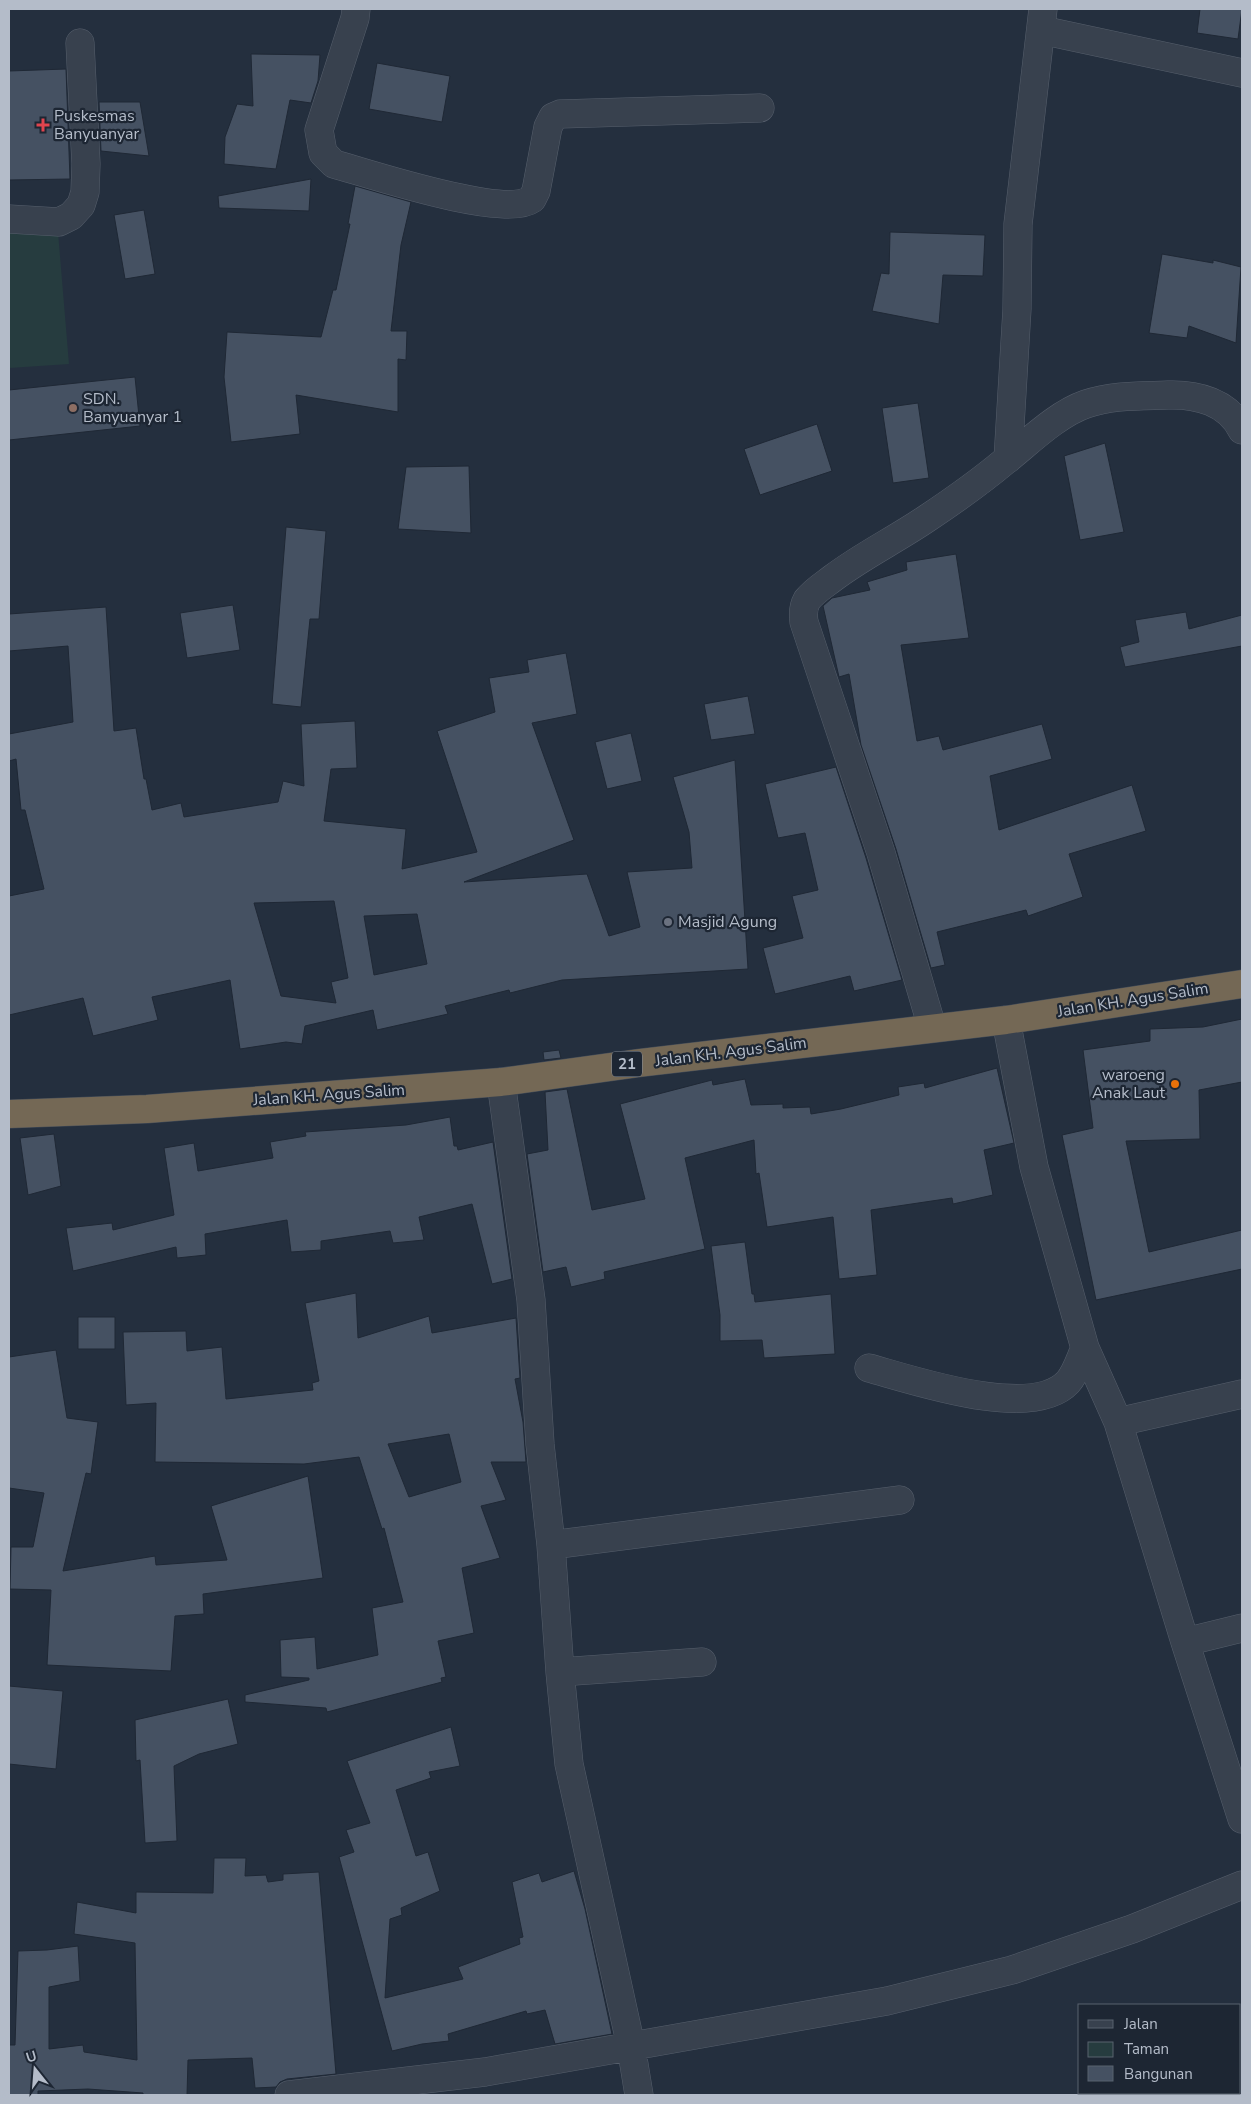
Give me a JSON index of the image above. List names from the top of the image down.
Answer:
{
  "streets": {
    "highway": ["Jalan KH. Agus Salim", "21"]
  },
  "places": {
    "health": ["Puskesmas Banyuanyar"],
    "other": ["SDN. Banyuanyar 1", "Masjid Agung", "waroeng Anak Laut"]
  },
  "legend": ["Jalan", "Taman", "Bangunan"],
  "north": "top"
}
